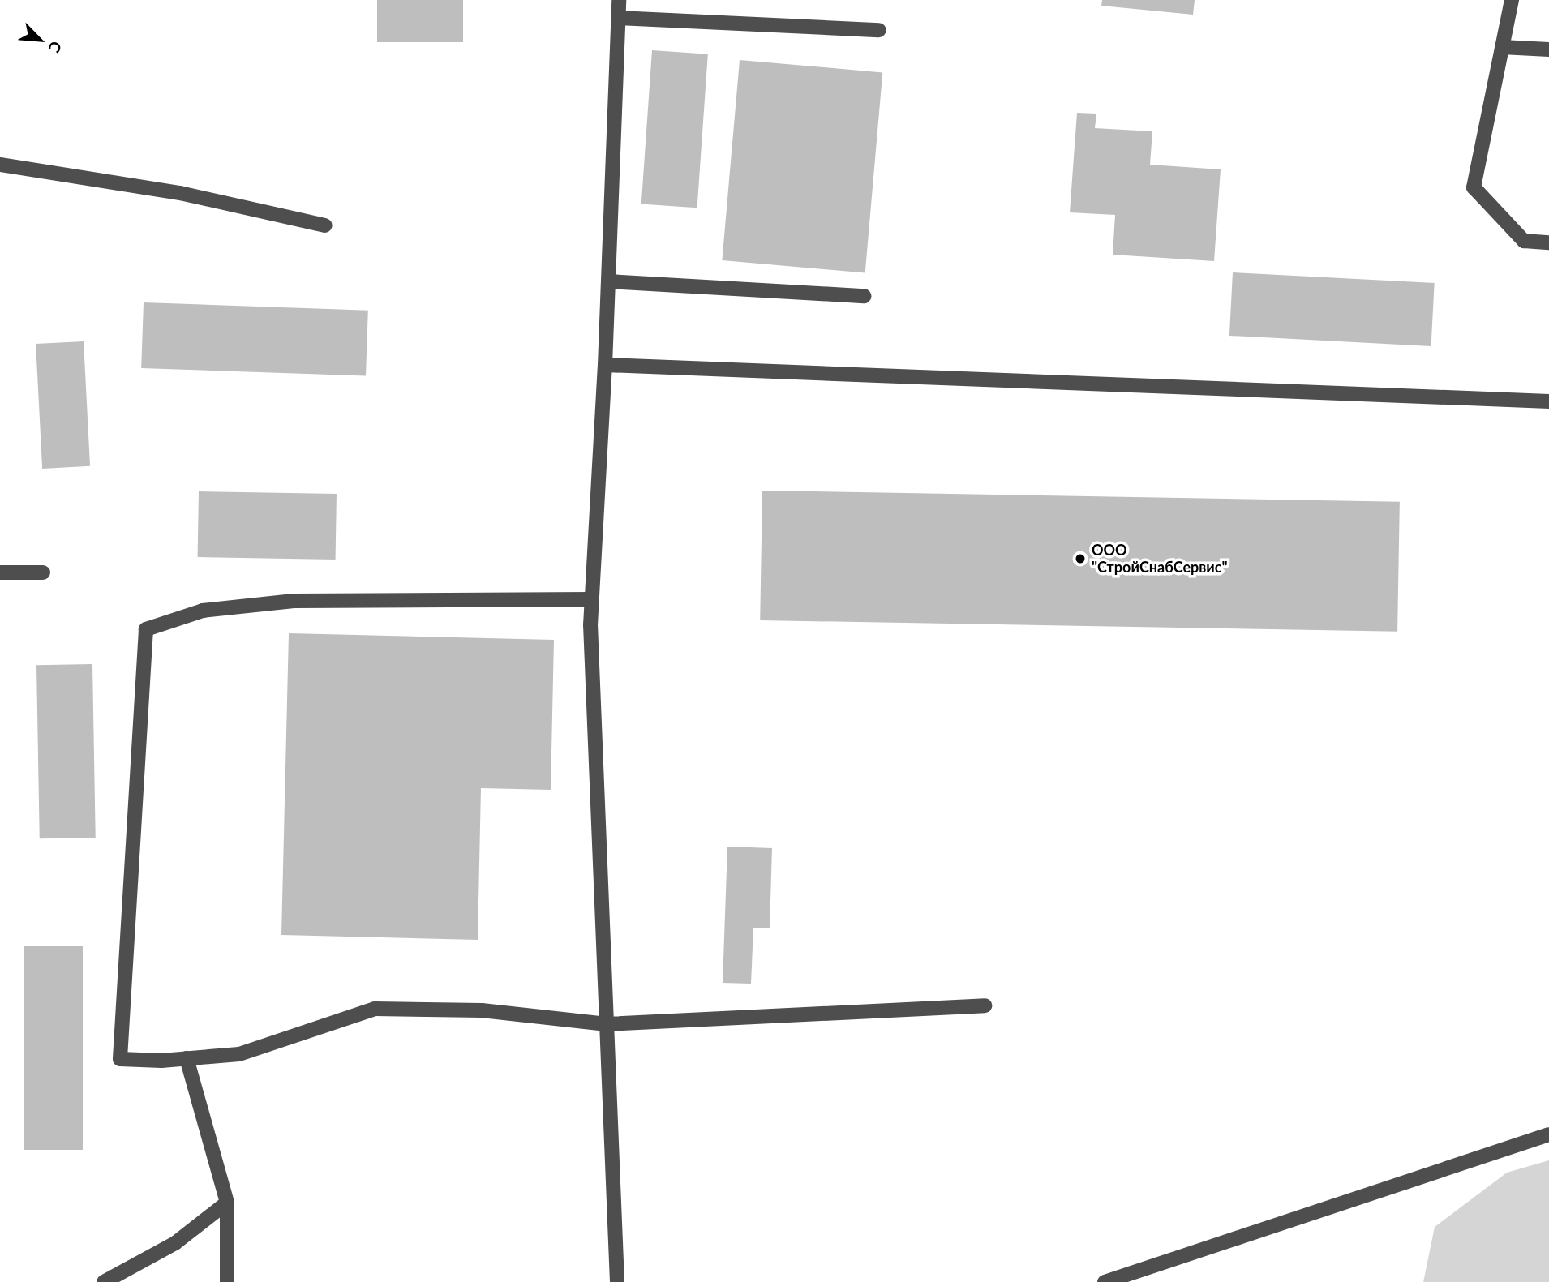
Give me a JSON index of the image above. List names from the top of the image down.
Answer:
{
  "places": ["ООО \"СтройСнабСервис\""],
  "north": "bottom right"
}
